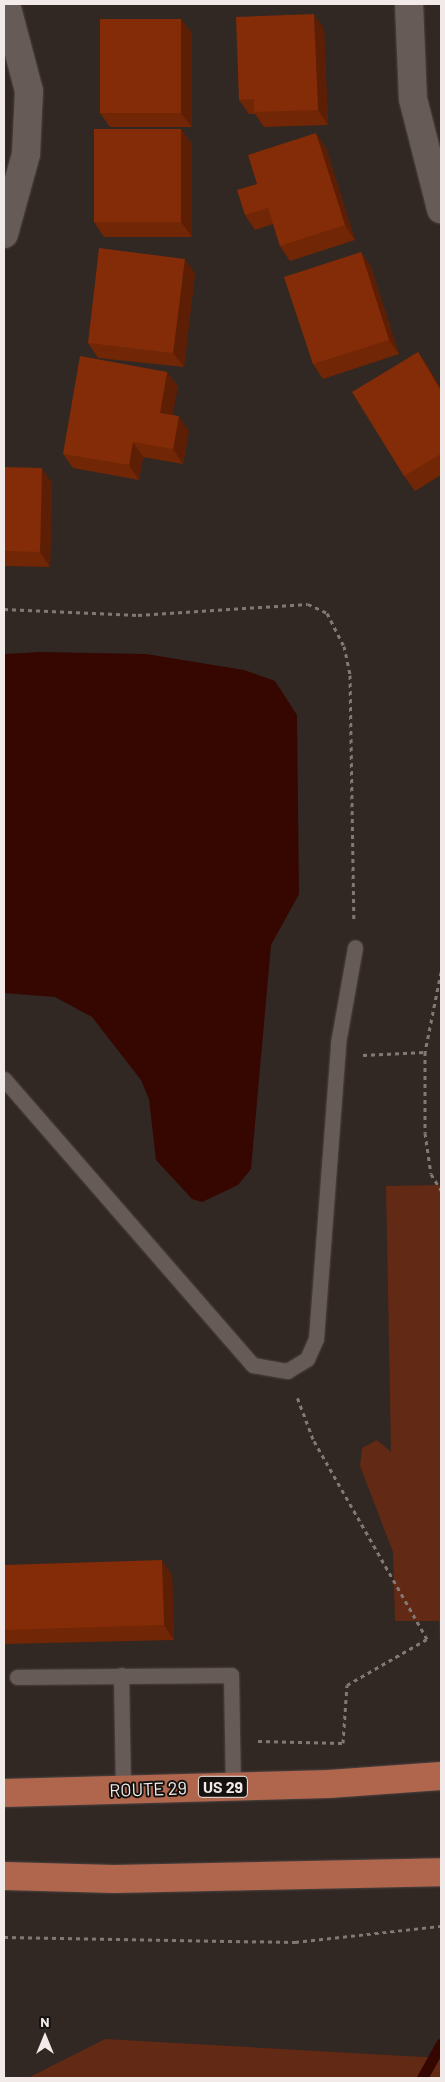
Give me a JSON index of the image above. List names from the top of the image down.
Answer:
{
  "streets": {
    "main road": ["US 29", "ROUTE 29"]
  },
  "north": "top"
}
